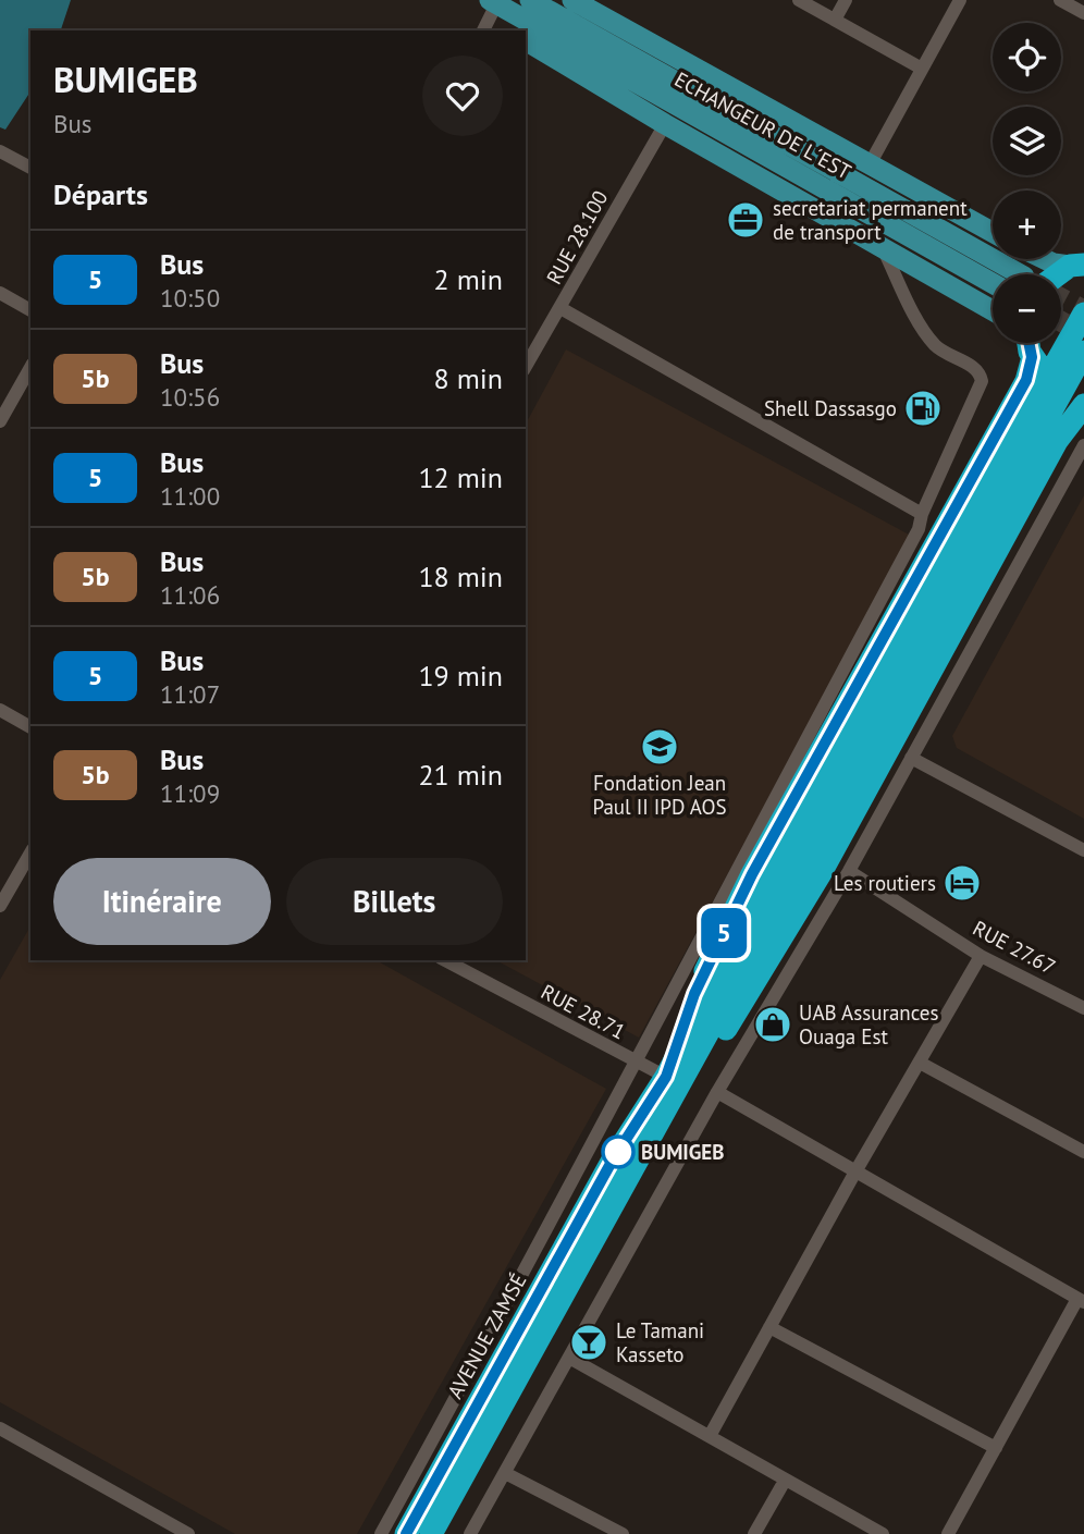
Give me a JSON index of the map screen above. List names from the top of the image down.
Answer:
{
  "streets": {
    "highway": ["ECHANGEUR DE L´EST", "AVENUE ZAMSÉ"],
    "street": ["RUE 28.100", "RUE 27.67", "RUE 28.71"]
  },
  "places": {
    "office": ["secretariat permanent de transport"],
    "fuel station": ["Shell Dassasgo"],
    "school or university": ["Fondation Jean Paul II IPD AOS"],
    "hotel": ["Les routiers"],
    "shop": ["UAB Assurances Ouaga Est"],
    "other": ["BUMIGEB"],
    "bar": ["Le Tamani Kasseto"]
  },
  "lines": ["bus line 5"],
  "page": {
    "on_map": "5",
    "map_buttons": ["+", "−"],
    "heading": [
      ["BUMIGEB", "Bus"],
      "Départs"
    ],
    "list": [
      {
        "mark": "5",
        "name": "Bus",
        "note": "10:50",
        "value": "2 min"
      },
      {
        "mark": "5b",
        "name": "Bus",
        "note": "10:56",
        "value": "8 min"
      },
      {
        "mark": "5",
        "name": "Bus",
        "note": "11:00",
        "value": "12 min"
      },
      {
        "mark": "5b",
        "name": "Bus",
        "note": "11:06",
        "value": "18 min"
      },
      {
        "mark": "5",
        "name": "Bus",
        "note": "11:07",
        "value": "19 min"
      },
      {
        "mark": "5b",
        "name": "Bus",
        "note": "11:09",
        "value": "21 min"
      }
    ],
    "buttons": ["Itinéraire", "Billets"]
  }
}
